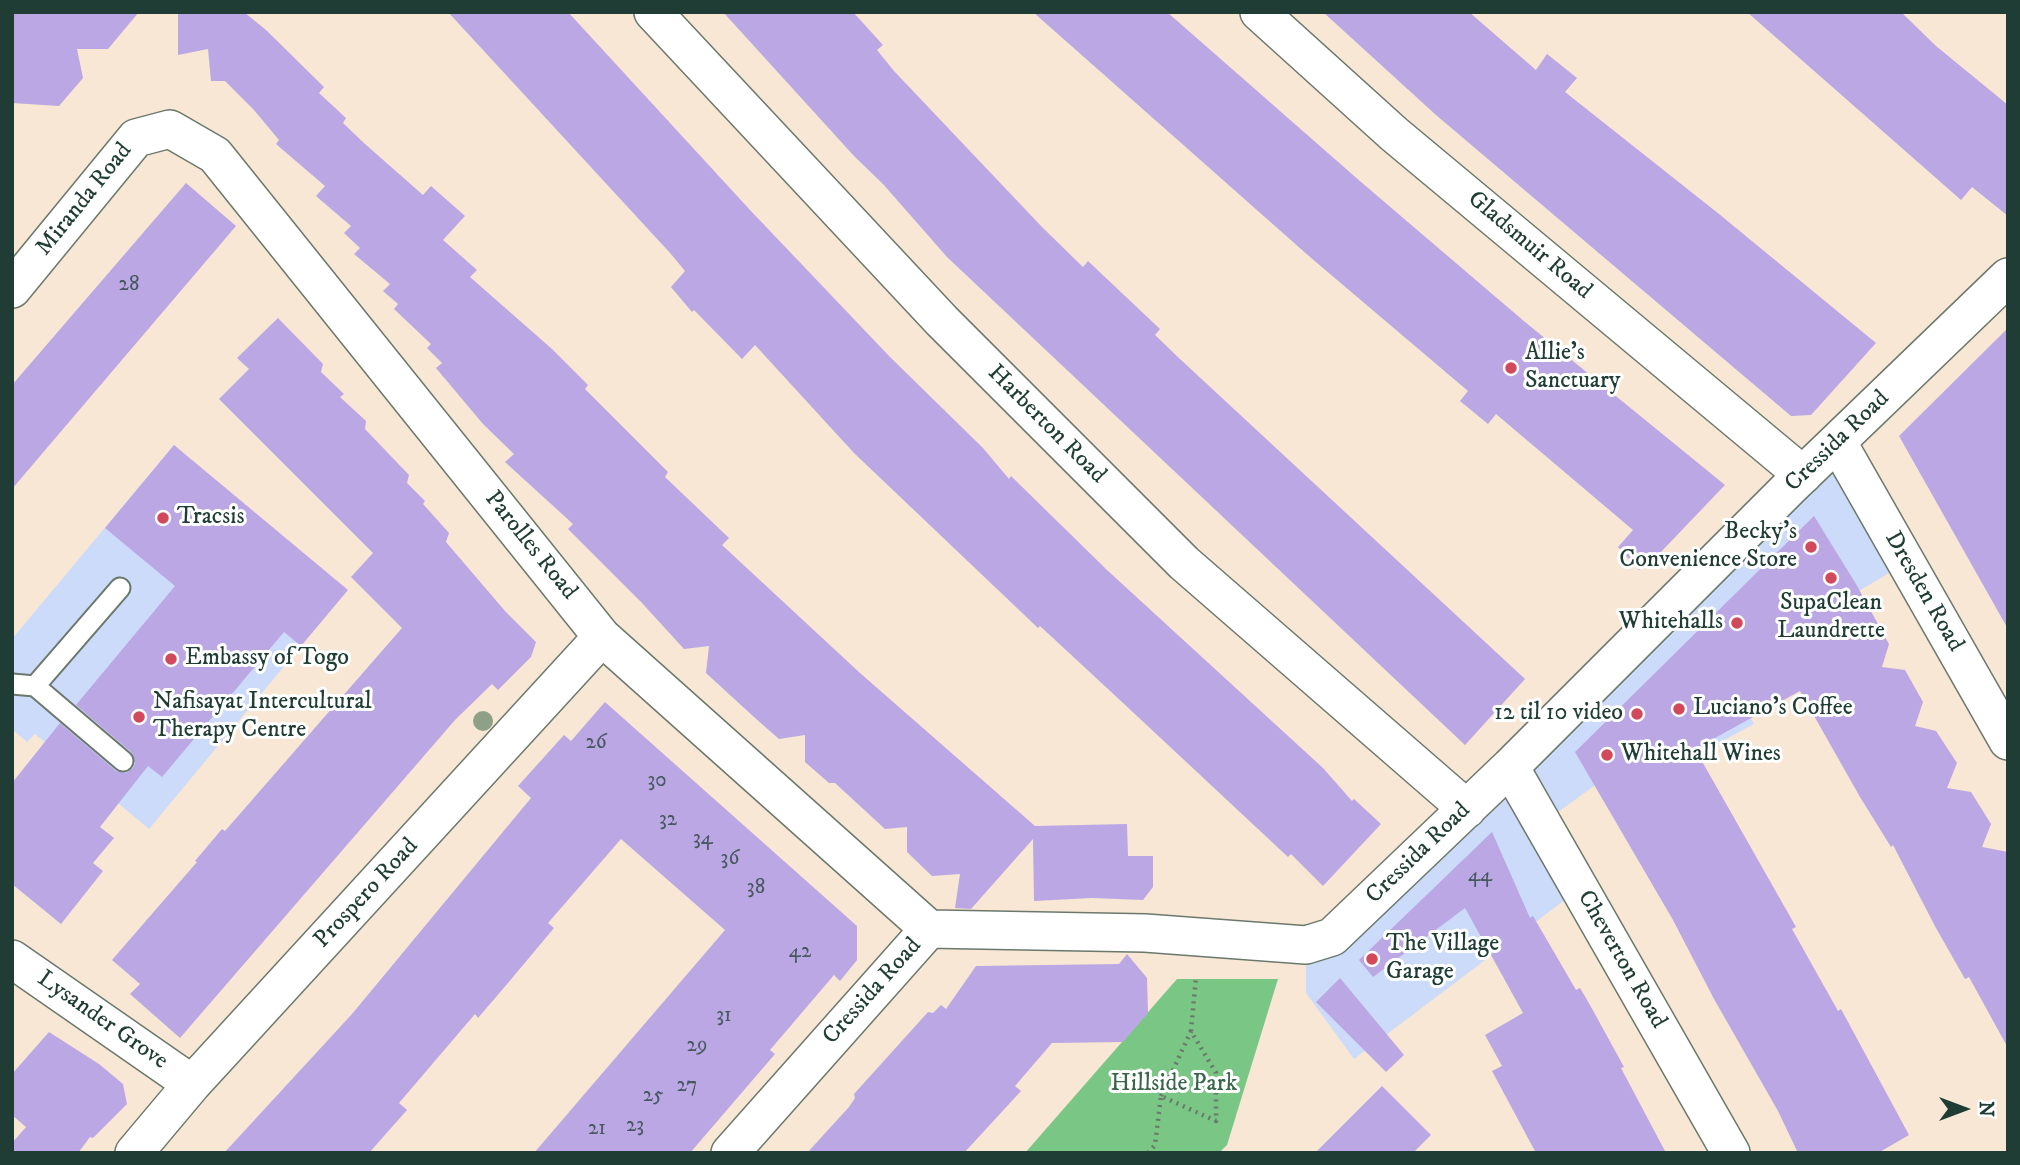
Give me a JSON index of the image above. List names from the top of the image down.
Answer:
{
  "streets": {
    "street": [
      "Miranda Road",
      "Gladsmuir Road",
      "Harberton Road",
      "Cressida Road",
      "Parolles Road",
      "Dresden Road",
      "Prospero Road",
      "Cheverton Road",
      "Lysander Grove"
    ]
  },
  "crossings": [
    ["Miranda Road", "Parolles Road"],
    ["Gladsmuir Road", "Cressida Road"],
    ["Harberton Road", "Cressida Road"],
    ["Cressida Road", "Parolles Road"],
    ["Cressida Road", "Dresden Road"],
    ["Cressida Road", "Cheverton Road"],
    ["Parolles Road", "Prospero Road"],
    ["Prospero Road", "Lysander Grove"]
  ],
  "parks": ["Hillside Park"],
  "places": [
    "Allie's Sanctuary",
    "Tracsis",
    "Becky's Convenience Store",
    "SupaClean Laundrette",
    "Whitehalls",
    "Embassy of Togo",
    "Luciano's Coffee",
    "12 til 10 video",
    "Nafisayat Intercultural Therapy Centre",
    "Whitehall Wines",
    "The Village Garage"
  ],
  "house_numbers": [
    "28",
    "26",
    "30",
    "32",
    "34",
    "36",
    "44",
    "38",
    "42",
    "31",
    "29",
    "27",
    "25",
    "23",
    "21"
  ],
  "north": "right"
}
